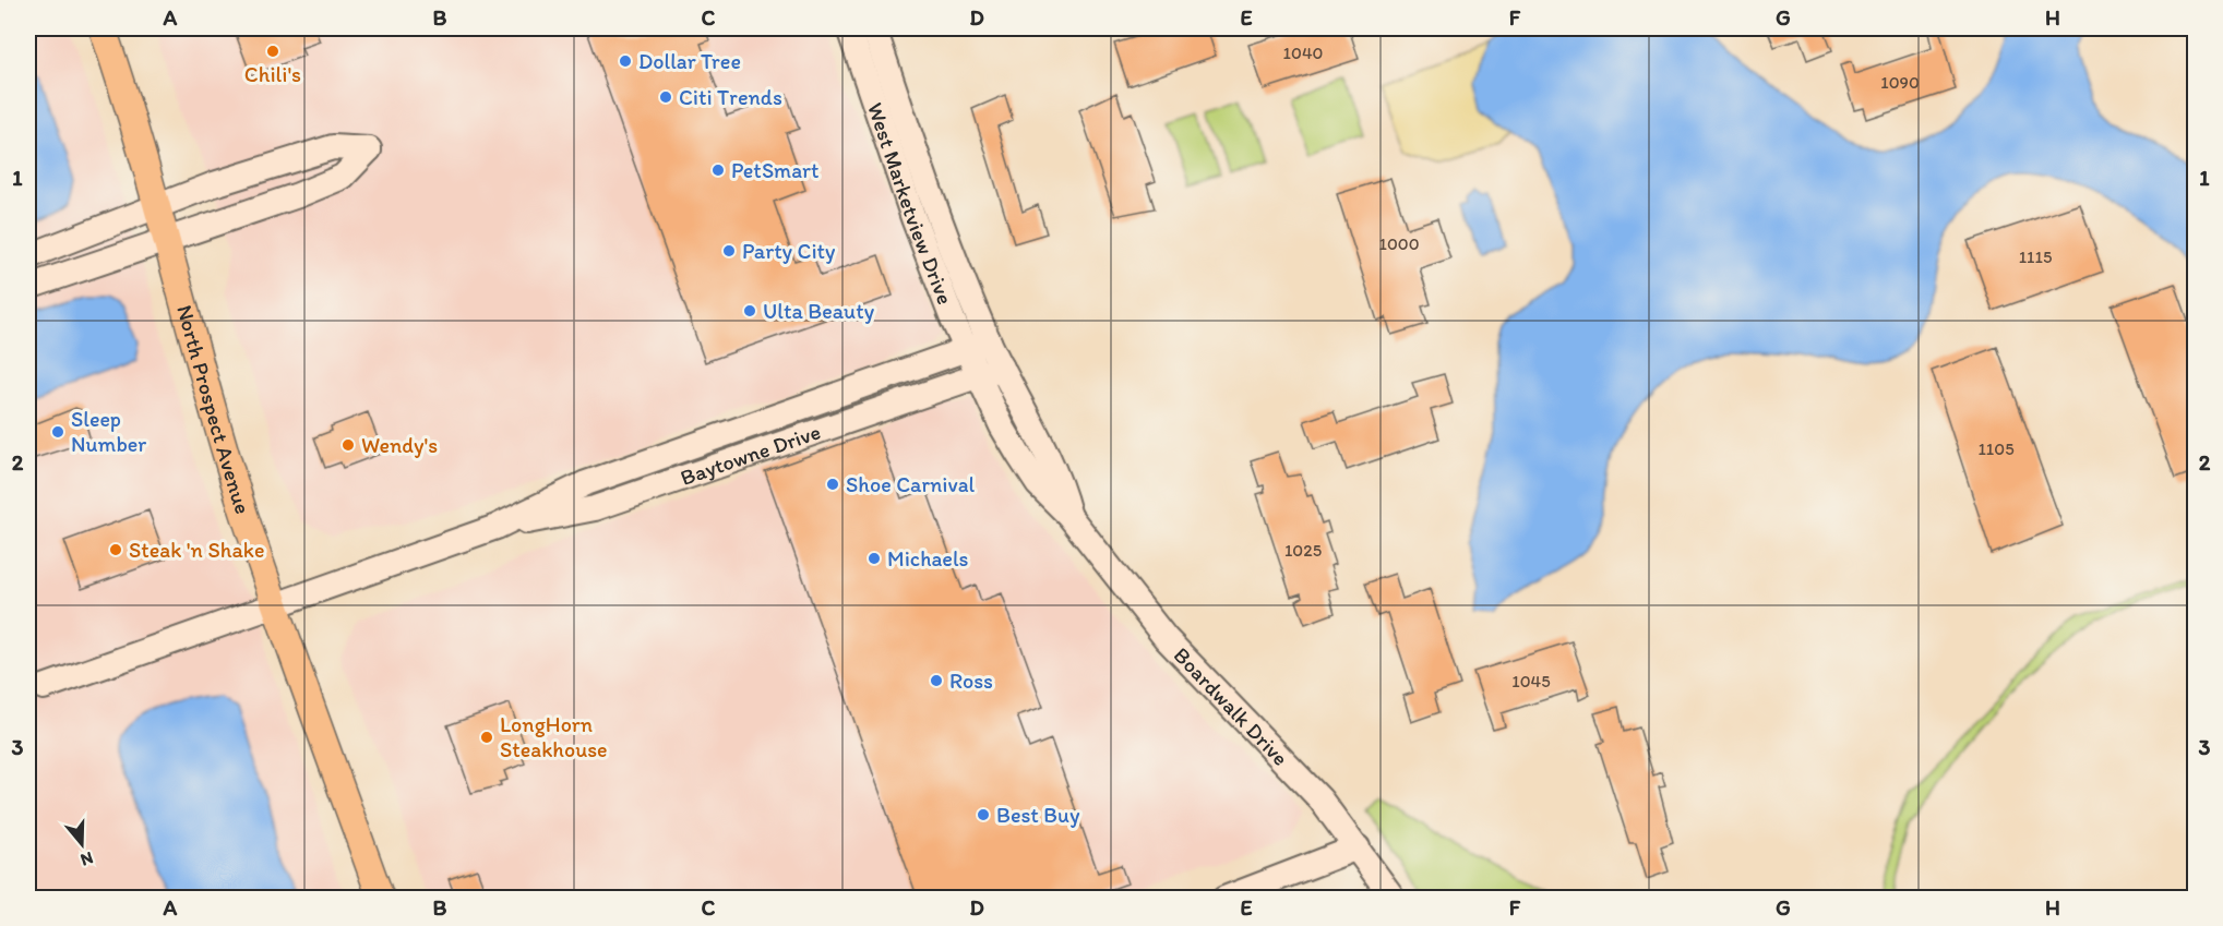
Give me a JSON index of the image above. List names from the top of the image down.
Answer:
{
  "streets": {
    "main road": ["North Prospect Avenue"],
    "street": ["West Marketview Drive", "Baytowne Drive", "Boardwalk Drive"]
  },
  "crossings": [
    ["West Marketview Drive", "Baytowne Drive"],
    ["West Marketview Drive", "Boardwalk Drive"],
    ["North Prospect Avenue", "Baytowne Drive"],
    ["Baytowne Drive", "Boardwalk Drive"]
  ],
  "places": [
    "Chili's",
    "Dollar Tree",
    "Citi Trends",
    "PetSmart",
    "Party City",
    "Ulta Beauty",
    "Sleep Number",
    "Wendy's",
    "Shoe Carnival",
    "Steak 'n Shake",
    "Michaels",
    "Ross",
    "LongHorn Steakhouse",
    "Best Buy"
  ],
  "house_numbers": [
    "1040",
    "1090",
    "1000",
    "1115",
    "1105",
    "1025",
    "1045"
  ],
  "north": "bottom",
  "grid": {
    "columns": [
      "A",
      "B",
      "C",
      "D",
      "E",
      "F",
      "G",
      "H"
    ],
    "rows": ["1", "2", "3"]
  }
}
